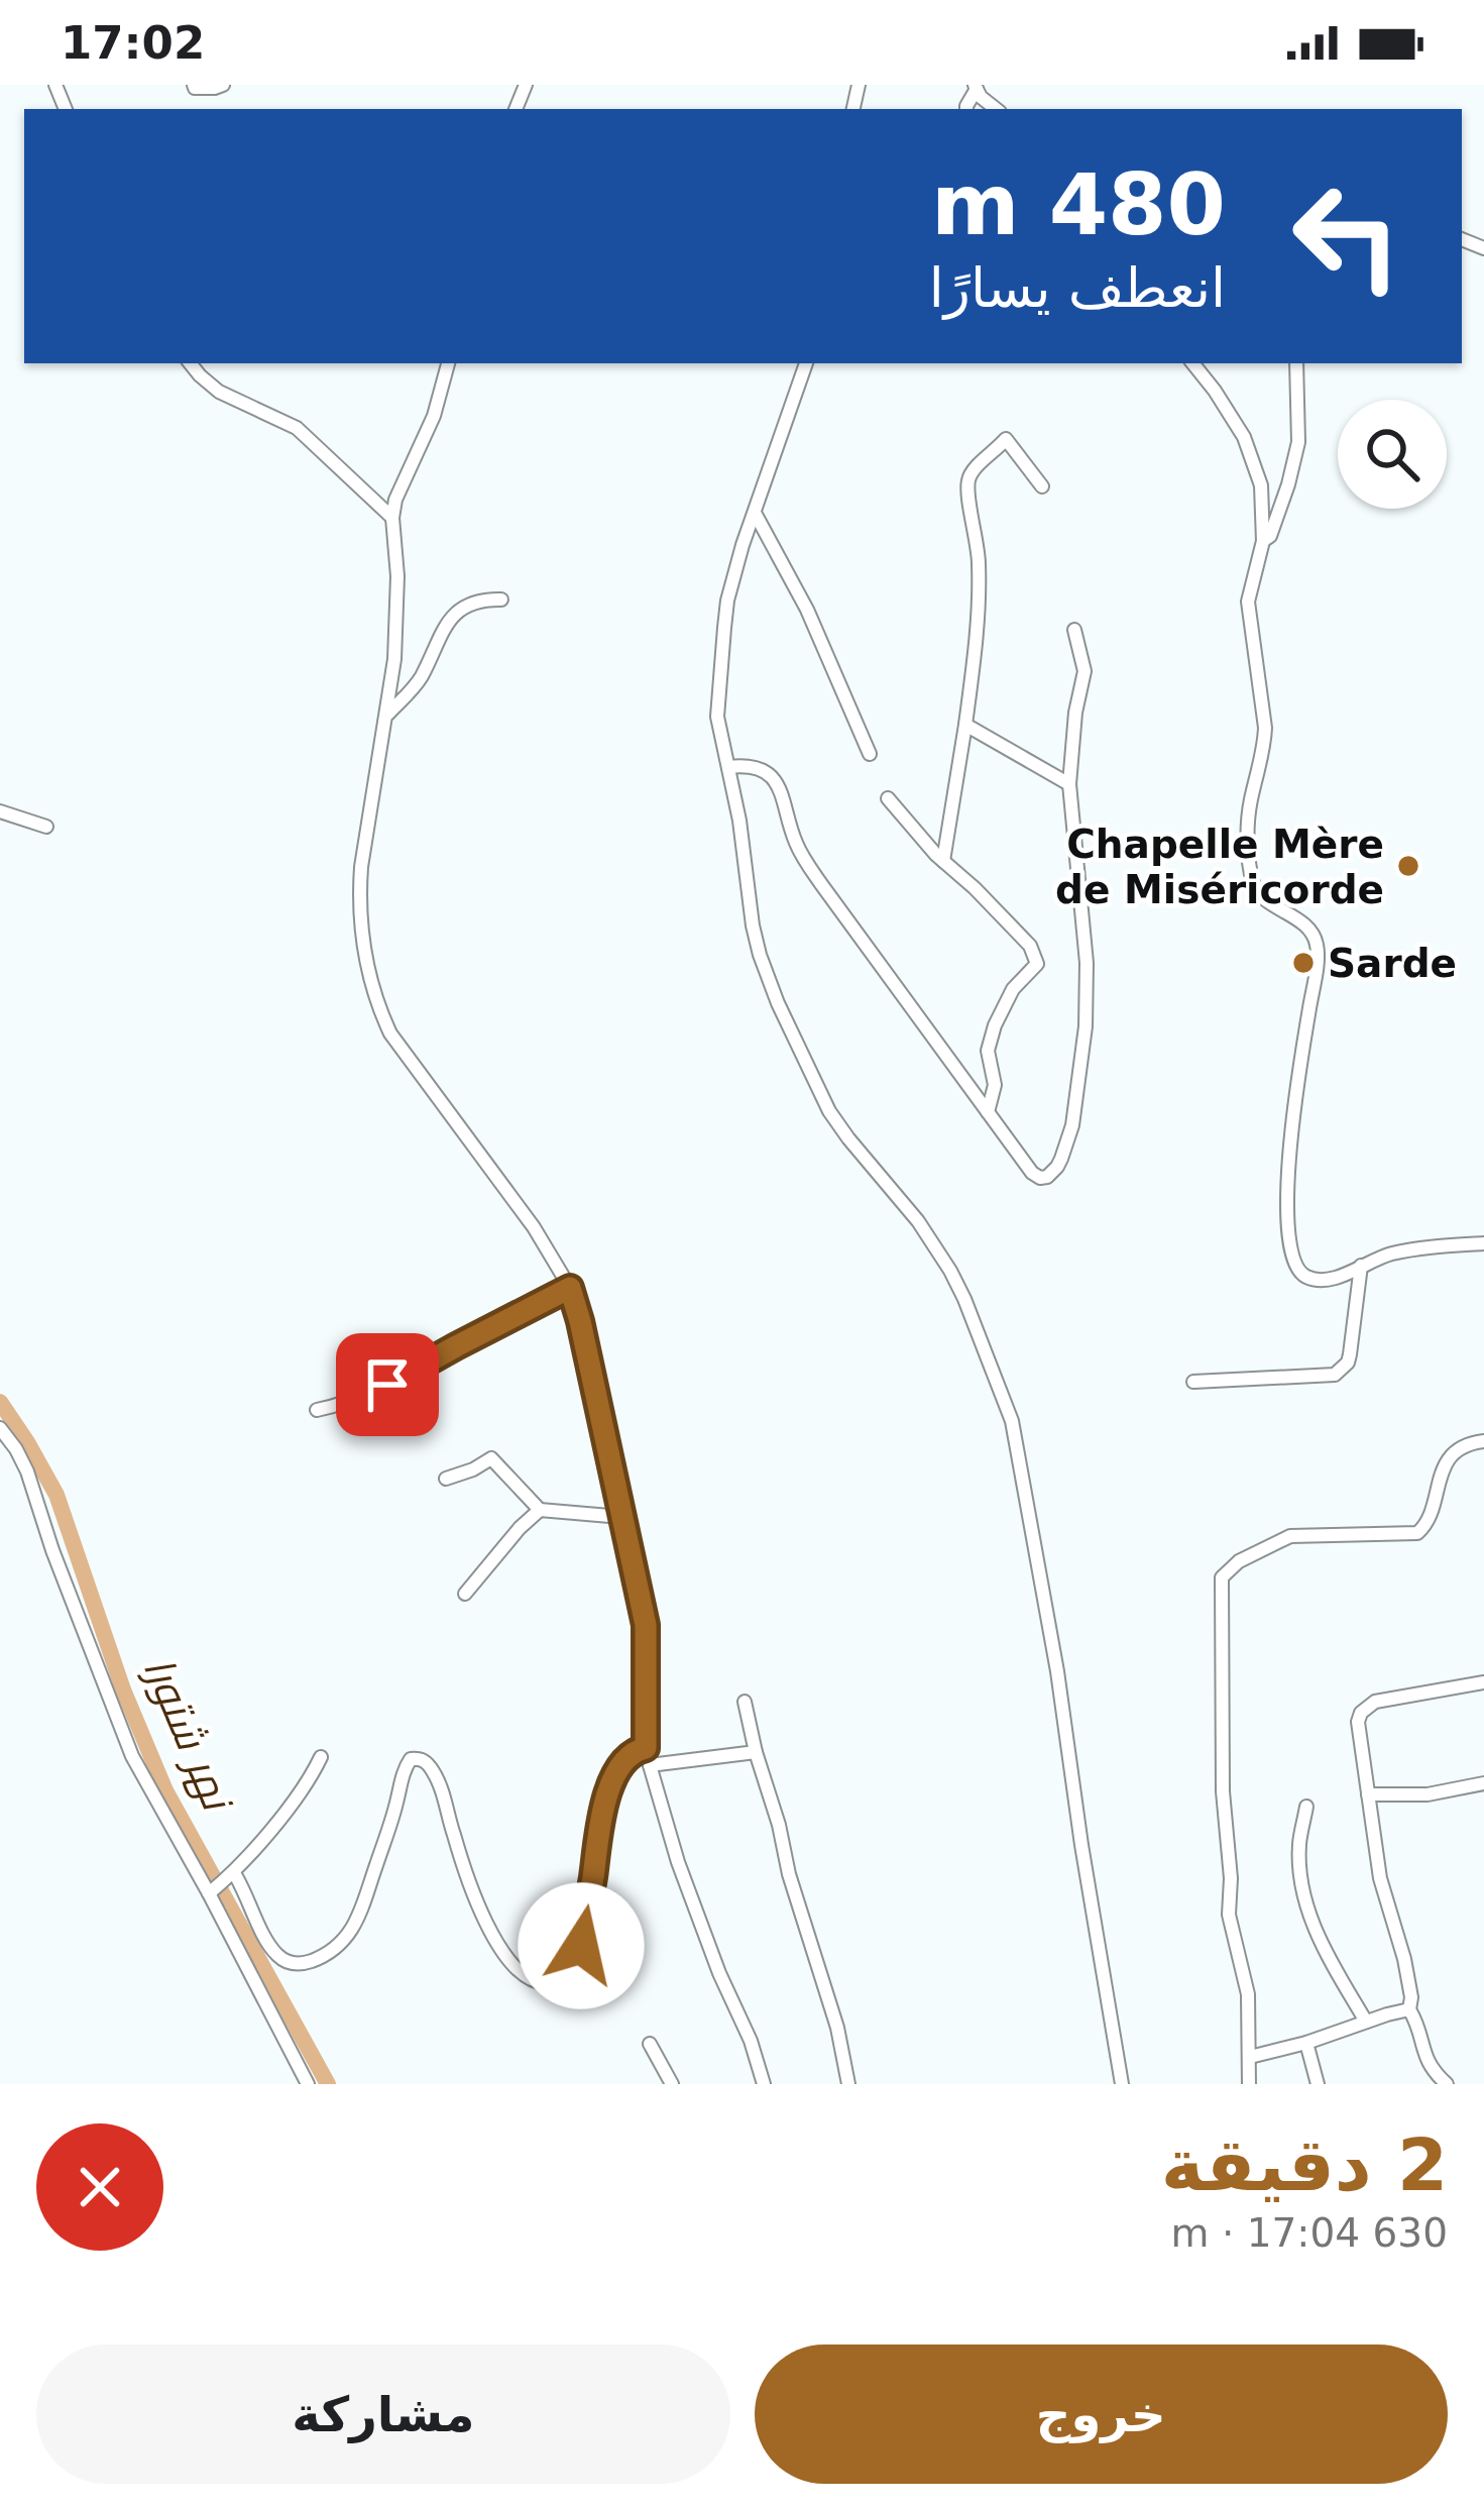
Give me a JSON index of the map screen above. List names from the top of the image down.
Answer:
{
  "water": ["نهر شتورا"],
  "places": ["Chapelle Mère de Miséricorde", "Sarde"],
  "page": {
    "status": "17:02",
    "turn": ["480 m", "انعطف يسارًا"],
    "heading": ["2 دقيقة", "630 m · 17:04"],
    "buttons": ["خروج", "مشاركة"]
  }
}
